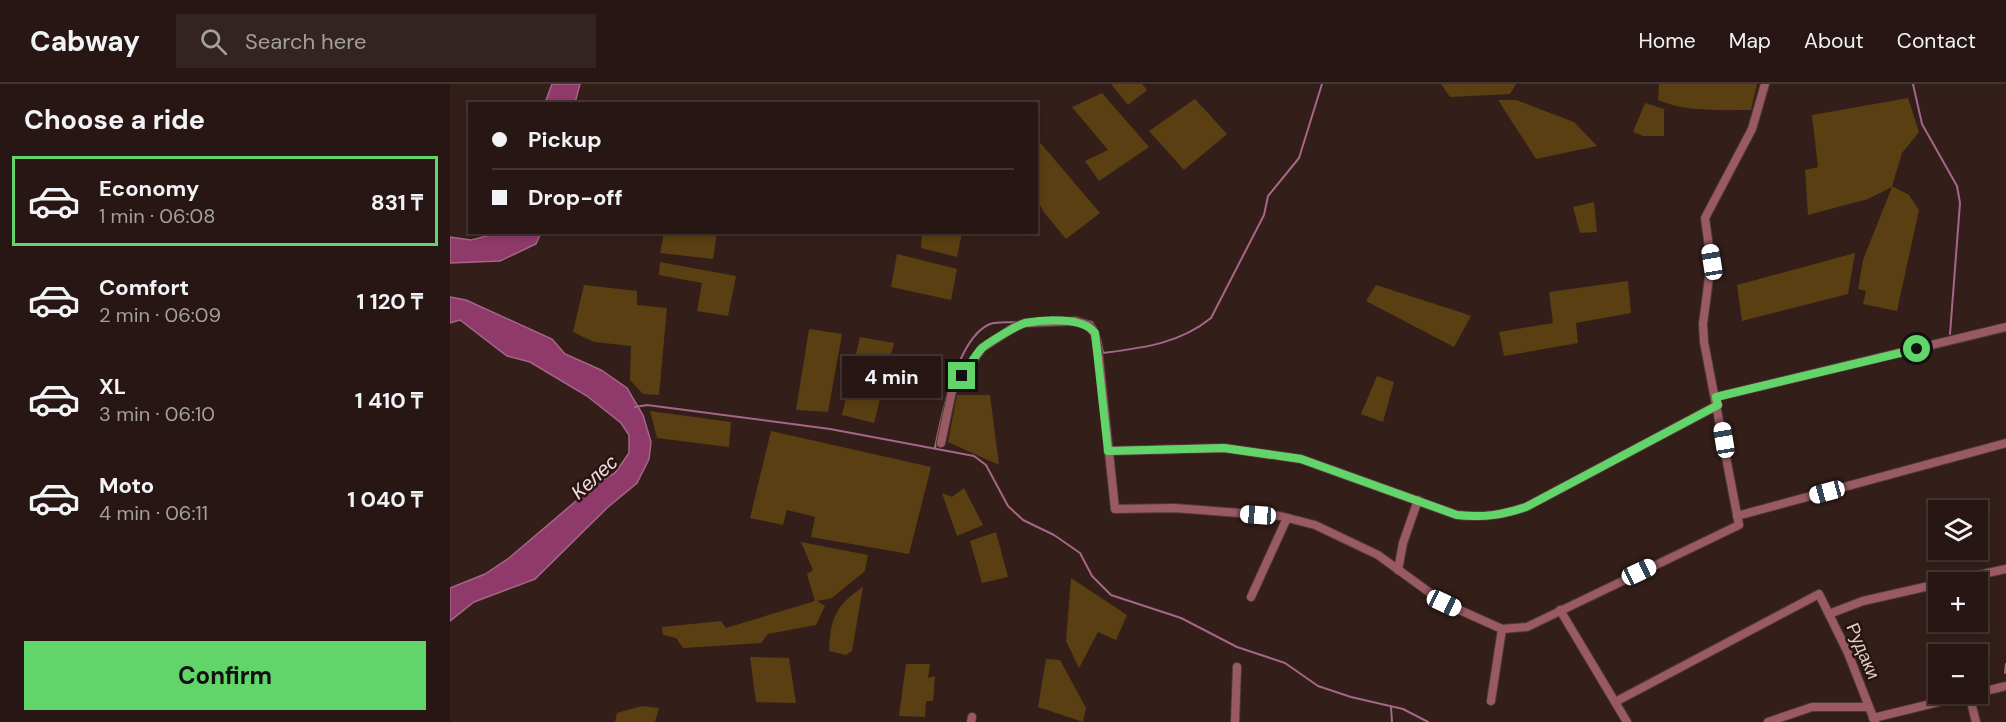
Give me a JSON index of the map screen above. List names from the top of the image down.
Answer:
{
  "streets": {
    "street": ["Рудаки"]
  },
  "water": ["Келес"],
  "page": {
    "header": "Cabway",
    "search": "Search here",
    "nav": [
      "Home",
      "Map",
      "About",
      "Contact"
    ],
    "heading": "Choose a ride",
    "banner": ["Pickup", "Drop-off"],
    "list": [
      {
        "name": "Economy",
        "note": "1 min · 06:08",
        "value": "831 ₸"
      },
      {
        "name": "Comfort",
        "note": "2 min · 06:09",
        "value": "1 120 ₸"
      },
      {
        "name": "XL",
        "note": "3 min · 06:10",
        "value": "1 410 ₸"
      },
      {
        "name": "Moto",
        "note": "4 min · 06:11",
        "value": "1 040 ₸"
      }
    ],
    "bubble": "4 min",
    "map_buttons": ["+", "−"],
    "buttons": "Confirm"
  }
}
